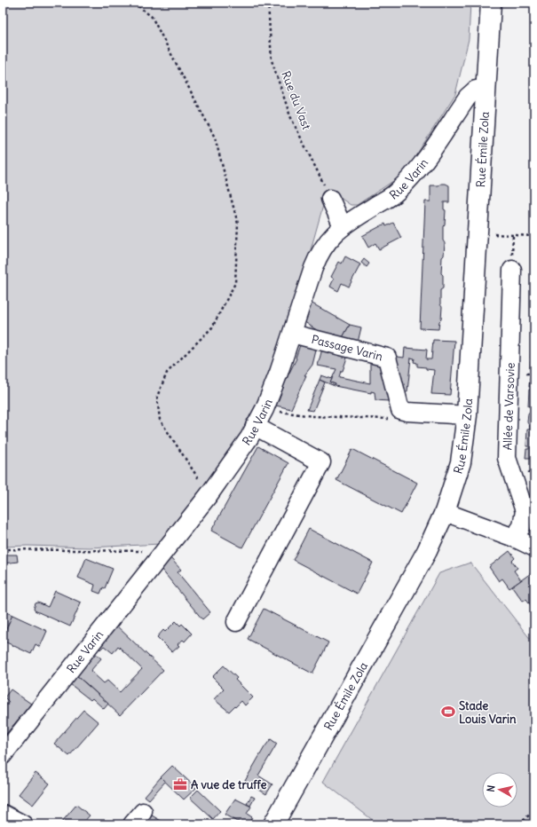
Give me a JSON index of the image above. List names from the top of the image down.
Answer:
{
  "streets": {
    "main road": ["Rue Émile Zola"],
    "street": ["Rue Varin", "Passage Varin", "Allée de Varsovie"],
    "path": ["Rue du Vast"]
  },
  "crossings": [
    ["Rue Émile Zola", "Rue Varin"],
    ["Rue Varin", "Passage Varin"]
  ],
  "places": {
    "sports": ["Stade Louis Varin"],
    "office": ["A vue de truffe"]
  },
  "north": "left"
}
